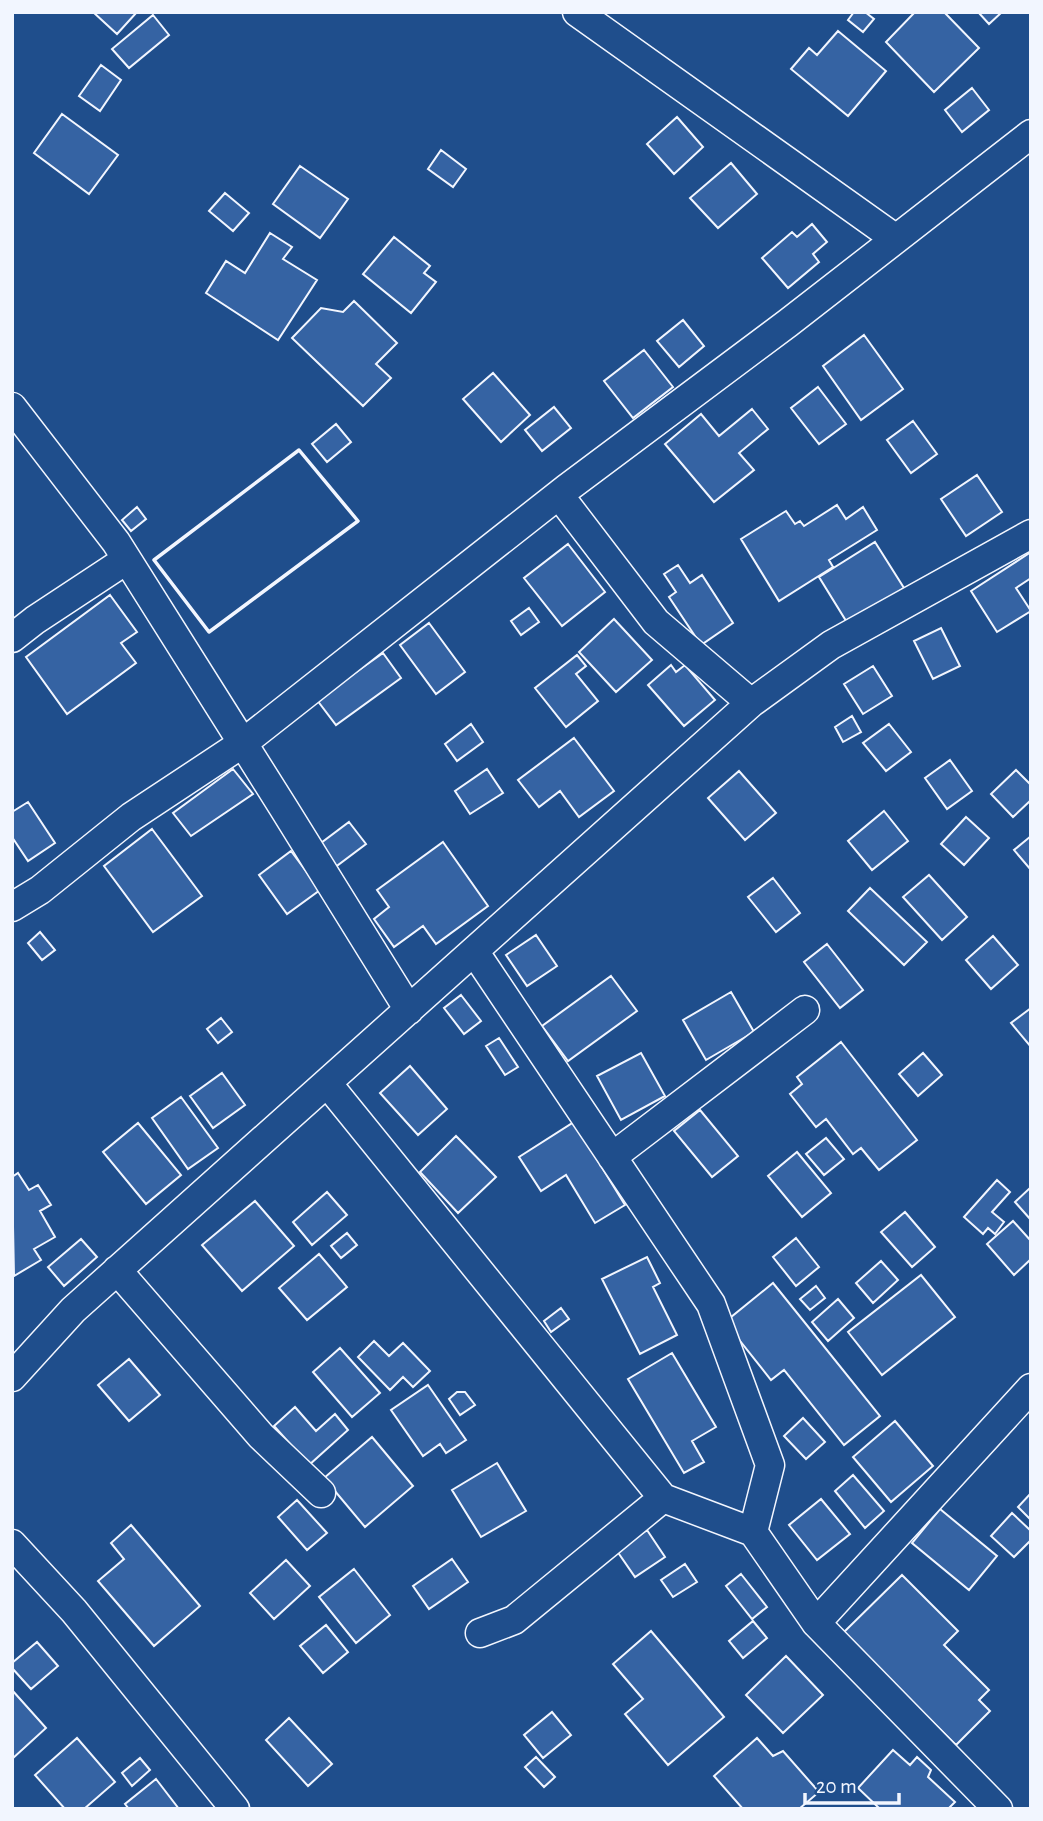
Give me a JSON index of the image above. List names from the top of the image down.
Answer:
{
  "scale_bar": "20 m"
}
